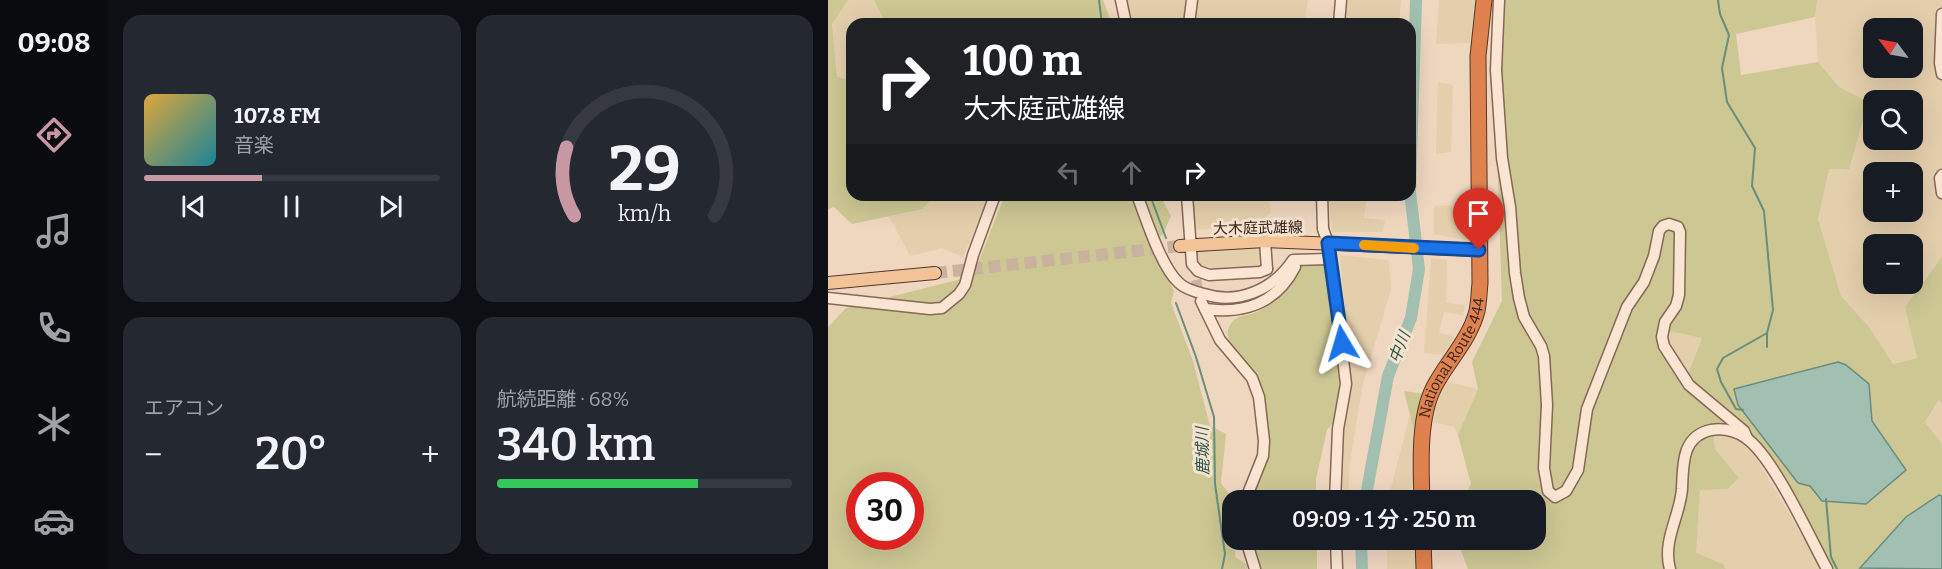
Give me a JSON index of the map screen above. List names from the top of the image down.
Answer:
{
  "streets": {
    "highway": ["National Route 444"],
    "main road": ["大木庭武雄線"]
  },
  "crossings": [
    ["大木庭武雄線", "National Route 444"]
  ],
  "water": ["中川", "鹿城川"],
  "north": "top left",
  "page": {
    "tabs": "09:08",
    "map_buttons": ["+", "−"],
    "turn": ["100 m", "大木庭武雄線"],
    "song": ["107.8 FM", "音楽"],
    "tile": [
      "エアコン",
      ["航続距離 · 68%", "340 km"]
    ],
    "heat": ["−", "20°", "+"],
    "limit": "30",
    "trip": "09:09 · 1 分 · 250 m",
    "gauge": ["29", "km/h"]
  }
}
